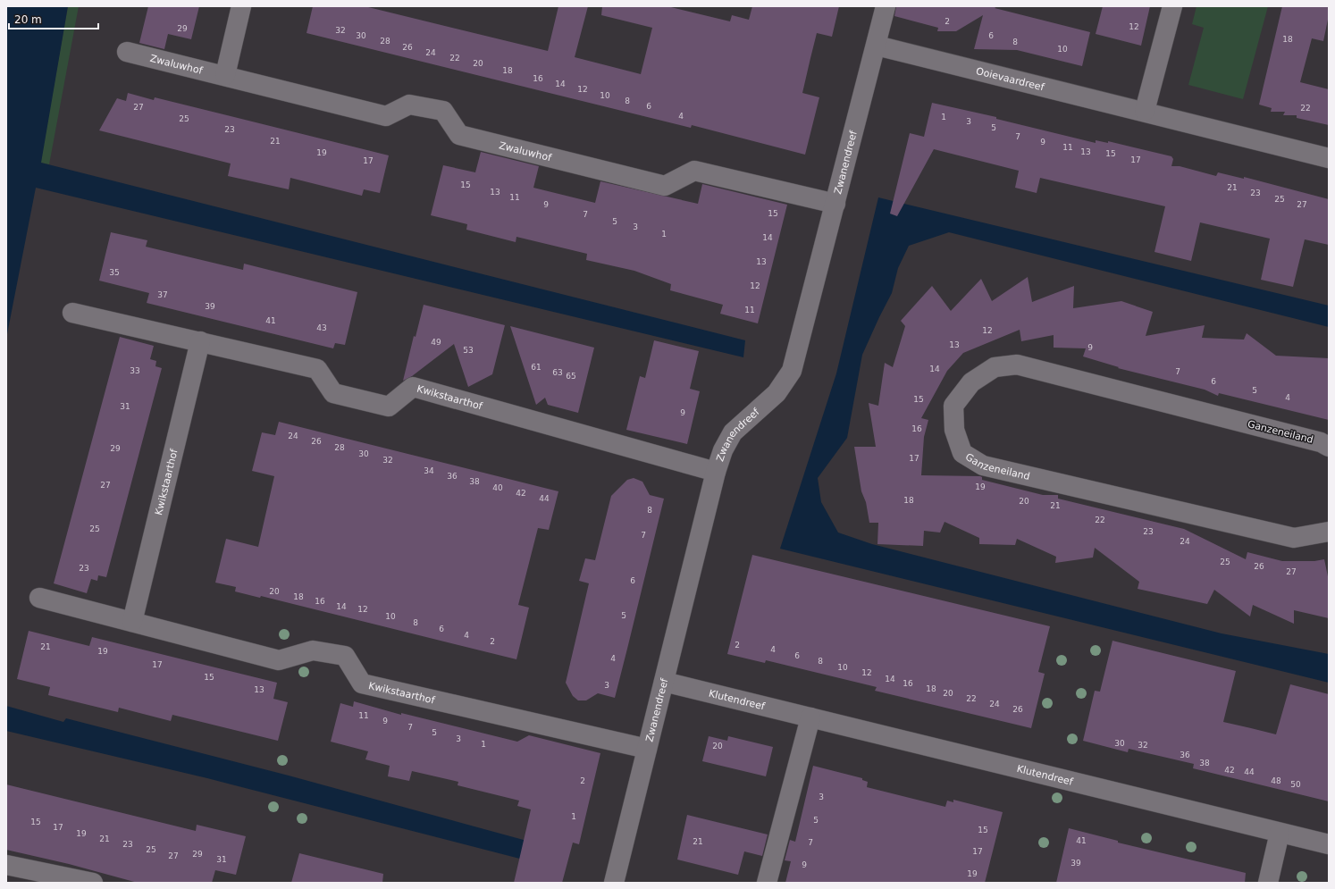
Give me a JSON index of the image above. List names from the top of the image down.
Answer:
{
  "streets": {
    "street": [
      "Zwaluwhof",
      "Ooievaardreef",
      "Zwanendreef",
      "Kwikstaarthof",
      "Ganzeneiland",
      "Klutendreef"
    ]
  },
  "crossings": [
    ["Zwaluwhof", "Zwanendreef"],
    ["Ooievaardreef", "Zwanendreef"],
    ["Zwanendreef", "Kwikstaarthof"],
    ["Zwanendreef", "Klutendreef"]
  ],
  "house_numbers": [
    "2",
    "12",
    "29",
    "32",
    "30",
    "6",
    "18",
    "28",
    "8",
    "26",
    "10",
    "24",
    "22",
    "20",
    "18",
    "16",
    "14",
    "12",
    "10",
    "8",
    "6",
    "27",
    "22",
    "4",
    "1",
    "25",
    "3",
    "5",
    "23",
    "7",
    "21",
    "9",
    "11",
    "13",
    "19",
    "15",
    "17",
    "17",
    "15",
    "21",
    "13",
    "23",
    "11",
    "25",
    "9",
    "27",
    "15",
    "7",
    "5",
    "3",
    "1",
    "14",
    "13",
    "35",
    "12",
    "37",
    "39",
    "11",
    "41",
    "43",
    "12",
    "49",
    "13",
    "9",
    "53",
    "61",
    "14",
    "33",
    "7",
    "63",
    "65",
    "6",
    "5",
    "4",
    "15",
    "31",
    "9",
    "16",
    "24",
    "26",
    "28",
    "29",
    "30",
    "17",
    "32",
    "34",
    "36",
    "38",
    "27",
    "19",
    "40",
    "42",
    "44",
    "18",
    "20",
    "21",
    "8",
    "22",
    "25",
    "23",
    "7",
    "24",
    "25",
    "26",
    "23",
    "27",
    "6",
    "20",
    "18",
    "16",
    "14",
    "12",
    "5",
    "10",
    "8",
    "6",
    "4",
    "2",
    "2",
    "21",
    "4",
    "19",
    "6",
    "4",
    "8",
    "17",
    "10",
    "12",
    "15",
    "14",
    "16",
    "3",
    "18",
    "13",
    "20",
    "22",
    "24",
    "26",
    "11",
    "9",
    "7",
    "5",
    "3",
    "30",
    "1",
    "32",
    "20",
    "36",
    "38",
    "42",
    "44",
    "2",
    "48",
    "50",
    "3",
    "1",
    "5",
    "15",
    "17",
    "15",
    "19",
    "21",
    "41",
    "21",
    "7",
    "23",
    "25",
    "17",
    "29",
    "27",
    "31",
    "39",
    "9",
    "19"
  ],
  "scale_bar": "20 m"
}
